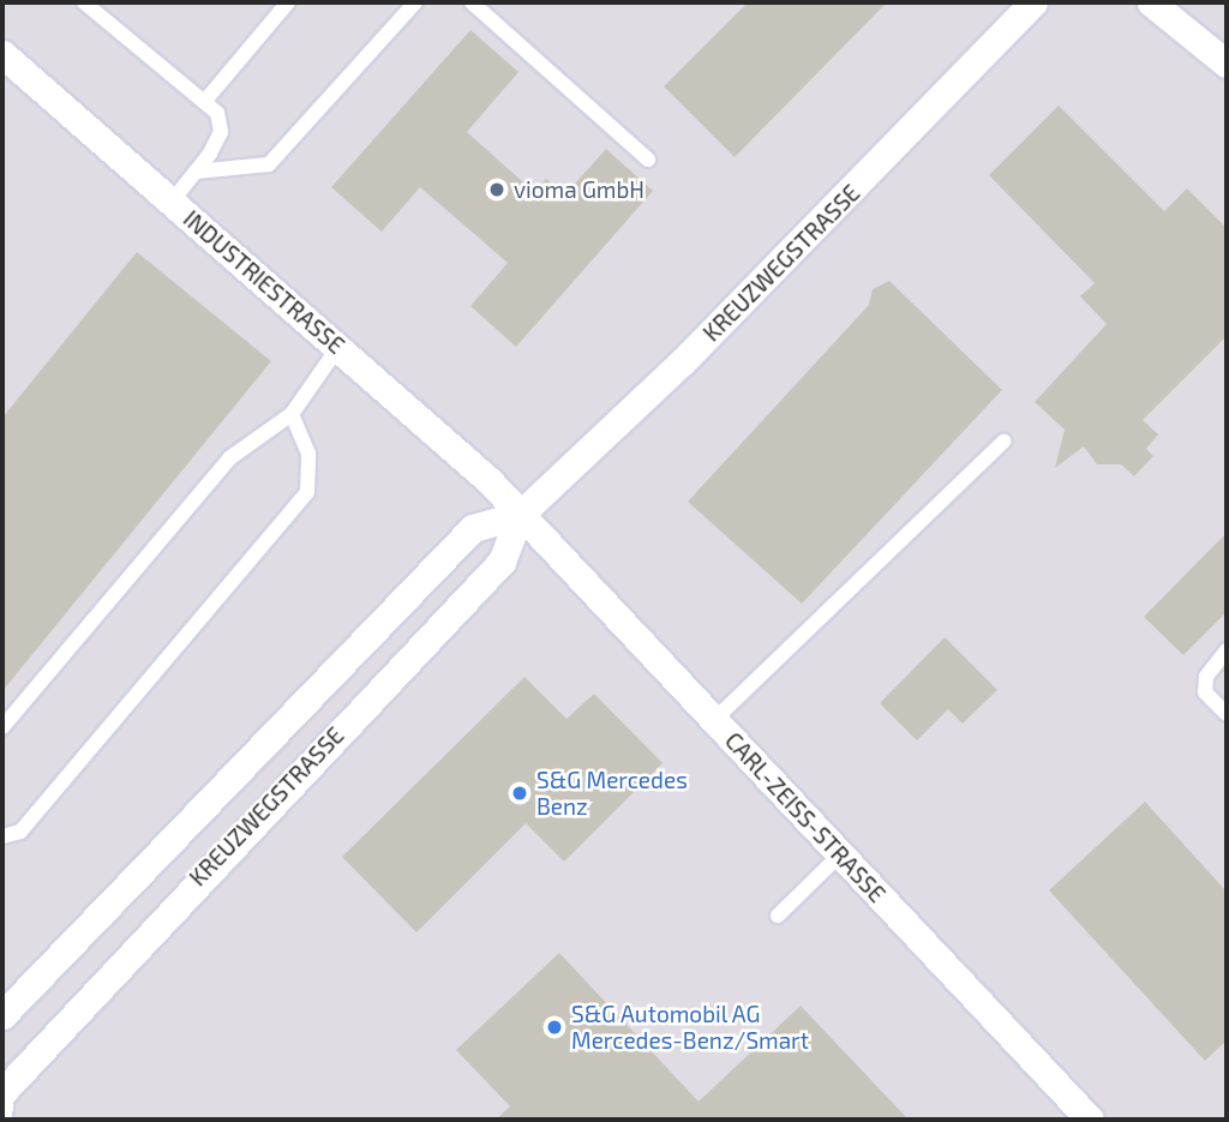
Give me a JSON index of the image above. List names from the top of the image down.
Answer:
{
  "streets": {
    "street": ["KREUZWEGSTRASSE", "INDUSTRIESTRASSE", "CARL-ZEISS-STRASSE"]
  },
  "crossings": [
    ["KREUZWEGSTRASSE", "INDUSTRIESTRASSE"],
    ["KREUZWEGSTRASSE", "CARL-ZEISS-STRASSE"],
    ["INDUSTRIESTRASSE", "CARL-ZEISS-STRASSE"]
  ],
  "places": ["vioma GmbH", "S&G Mercedes Benz", "S&G Automobil AG Mercedes-Benz/Smart"]
}
